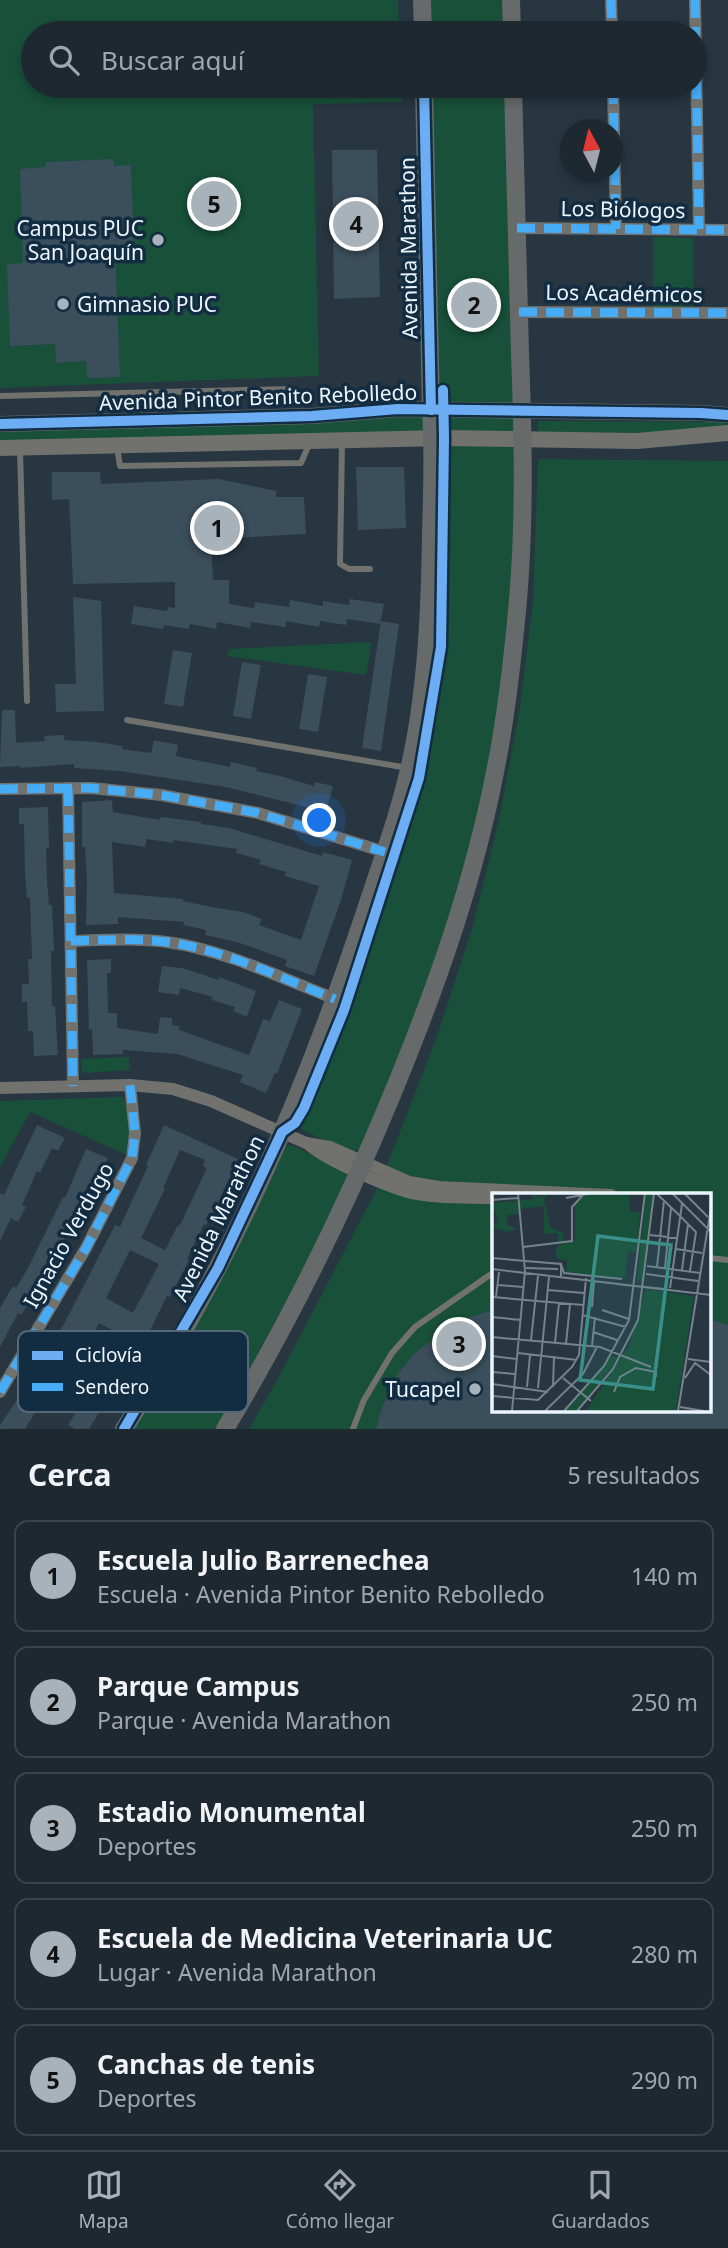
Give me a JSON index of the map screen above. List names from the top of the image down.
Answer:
{
  "streets": {
    "main road": ["Avenida Marathon"],
    "street": [
      "Los Biólogos",
      "Los Académicos",
      "Avenida Pintor Benito Rebolledo",
      "Ignacio Verdugo"
    ]
  },
  "crossings": [
    ["Avenida Marathon", "Avenida Pintor Benito Rebolledo"]
  ],
  "places": ["Campus PUC San Joaquín", "Gimnasio PUC", "Tucapel"],
  "legend": ["Ciclovía", "Sendero"],
  "north": "top",
  "page": {
    "search": "Buscar aquí",
    "pins": [
      "5",
      "4",
      "2",
      "1",
      "3"
    ],
    "heading": ["Cerca", "5 resultados"],
    "list": [
      {
        "mark": "1",
        "name": "Escuela Julio Barrenechea",
        "note": "Escuela · Avenida Pintor Benito Rebolledo",
        "value": "140 m"
      },
      {
        "mark": "2",
        "name": "Parque Campus",
        "note": "Parque · Avenida Marathon",
        "value": "250 m"
      },
      {
        "mark": "3",
        "name": "Estadio Monumental",
        "note": "Deportes",
        "value": "250 m"
      },
      {
        "mark": "4",
        "name": "Escuela de Medicina Veterinaria UC",
        "note": "Lugar · Avenida Marathon",
        "value": "280 m"
      },
      {
        "mark": "5",
        "name": "Canchas de tenis",
        "note": "Deportes",
        "value": "290 m"
      }
    ],
    "nav": ["Mapa", "Cómo llegar", "Guardados"]
  }
}
